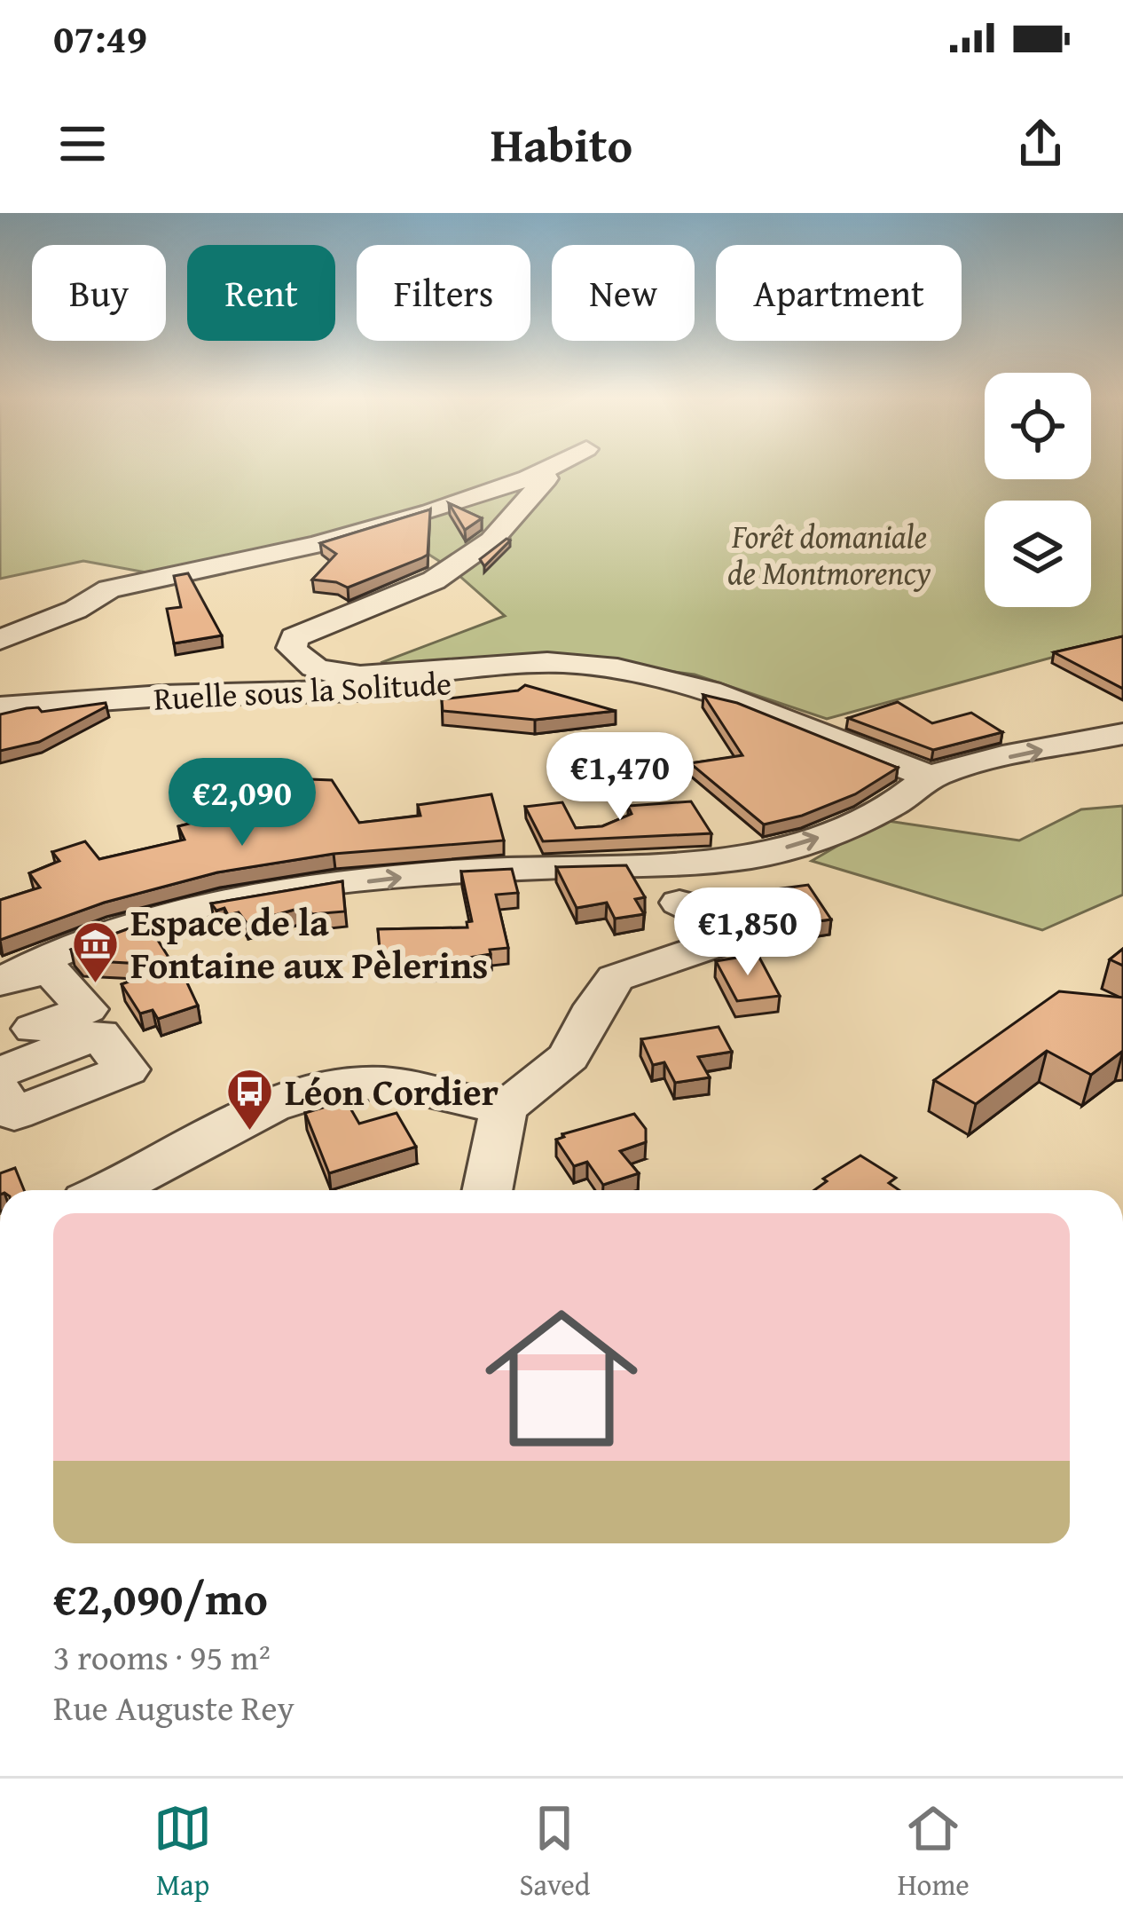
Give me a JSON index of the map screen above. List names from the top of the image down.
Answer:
{
  "streets": {
    "street": ["Ruelle sous la Solitude"]
  },
  "parks": ["Forêt domaniale de Montmorency"],
  "places": {
    "museum": ["Espace de la Fontaine aux Pèlerins"],
    "bus stop": ["Léon Cordier"]
  },
  "page": {
    "status": "07:49",
    "header": "Habito",
    "chip": [
      "Buy",
      "Rent",
      "Filters",
      "New",
      "Apartment"
    ],
    "price": ["€1,470", "€2,090", "€1,850"],
    "list": [
      {
        "name": "€2,090/mo",
        "note": "3 rooms · 95 m² · Rue Auguste Rey"
      }
    ],
    "tabs": ["Map", "Saved", "Home"]
  }
}
